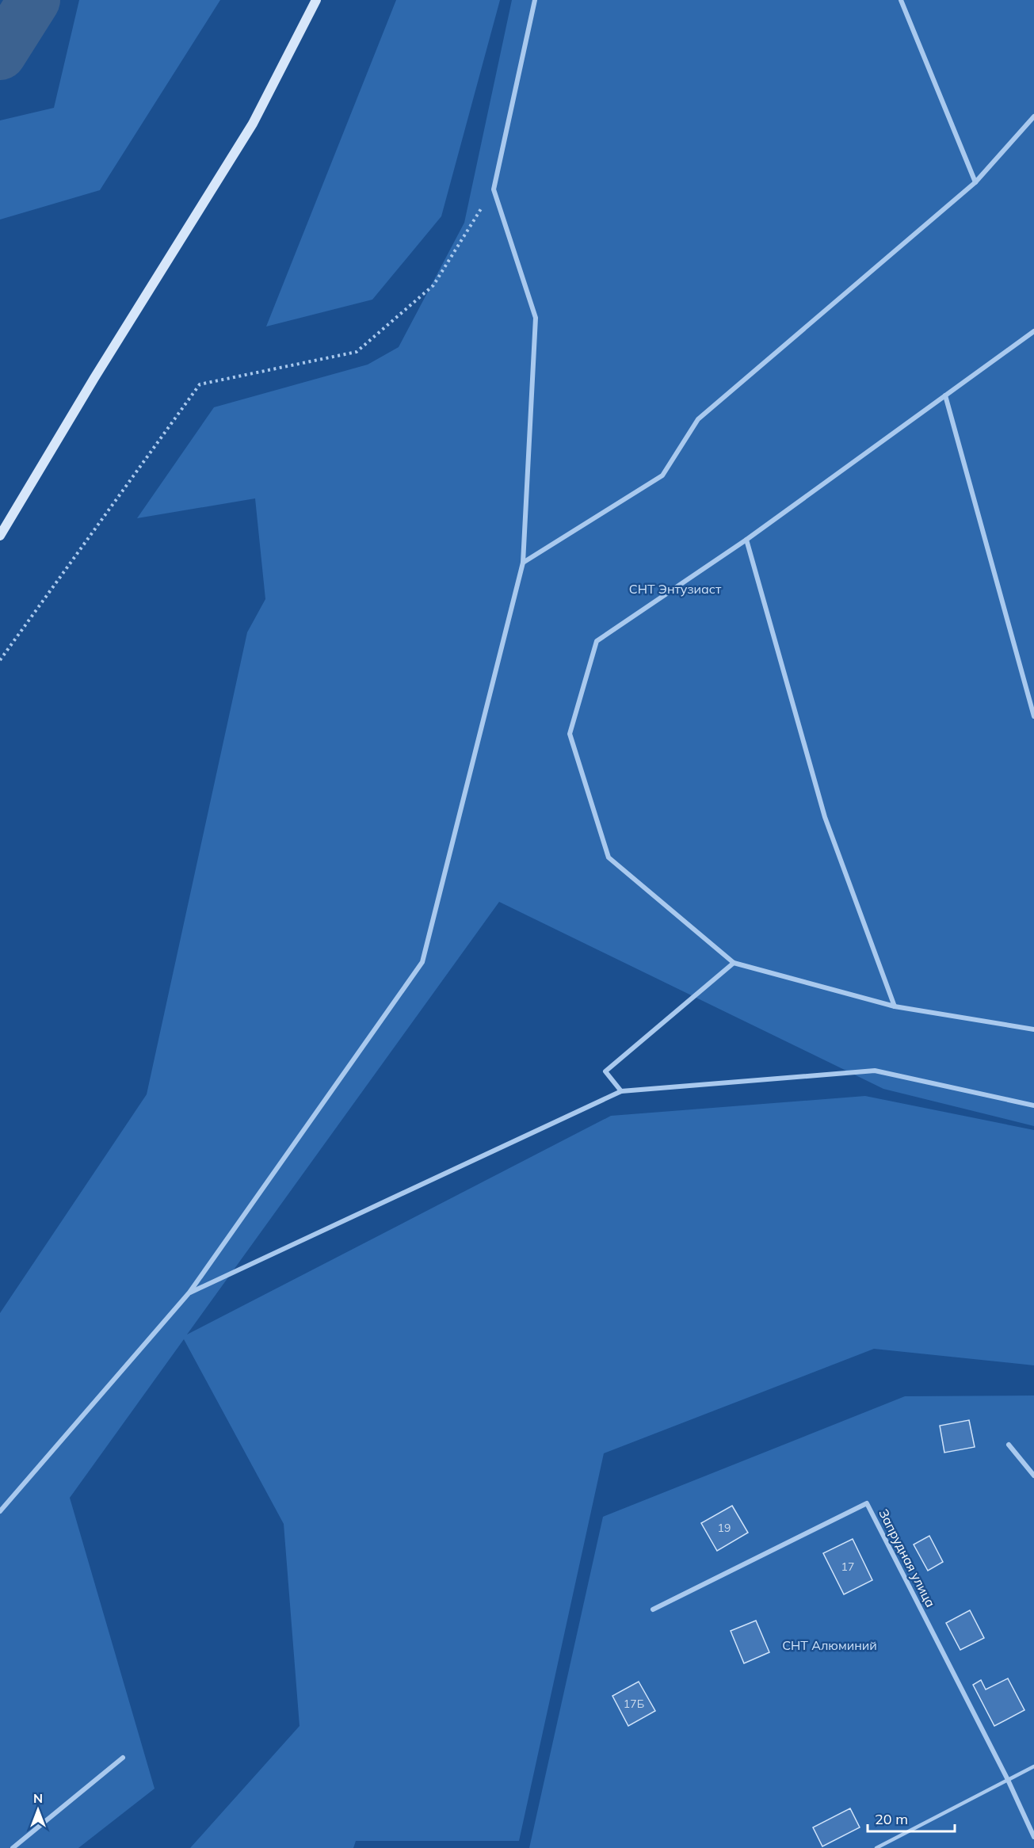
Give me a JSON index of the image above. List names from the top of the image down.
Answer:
{
  "streets": {
    "street": ["Запрудная улица"]
  },
  "parks": ["СНТ Энтузиаст", "СНТ Алюминий"],
  "house_numbers": ["19", "17", "17Б"],
  "scale_bar": "20 m",
  "north": "top"
}
